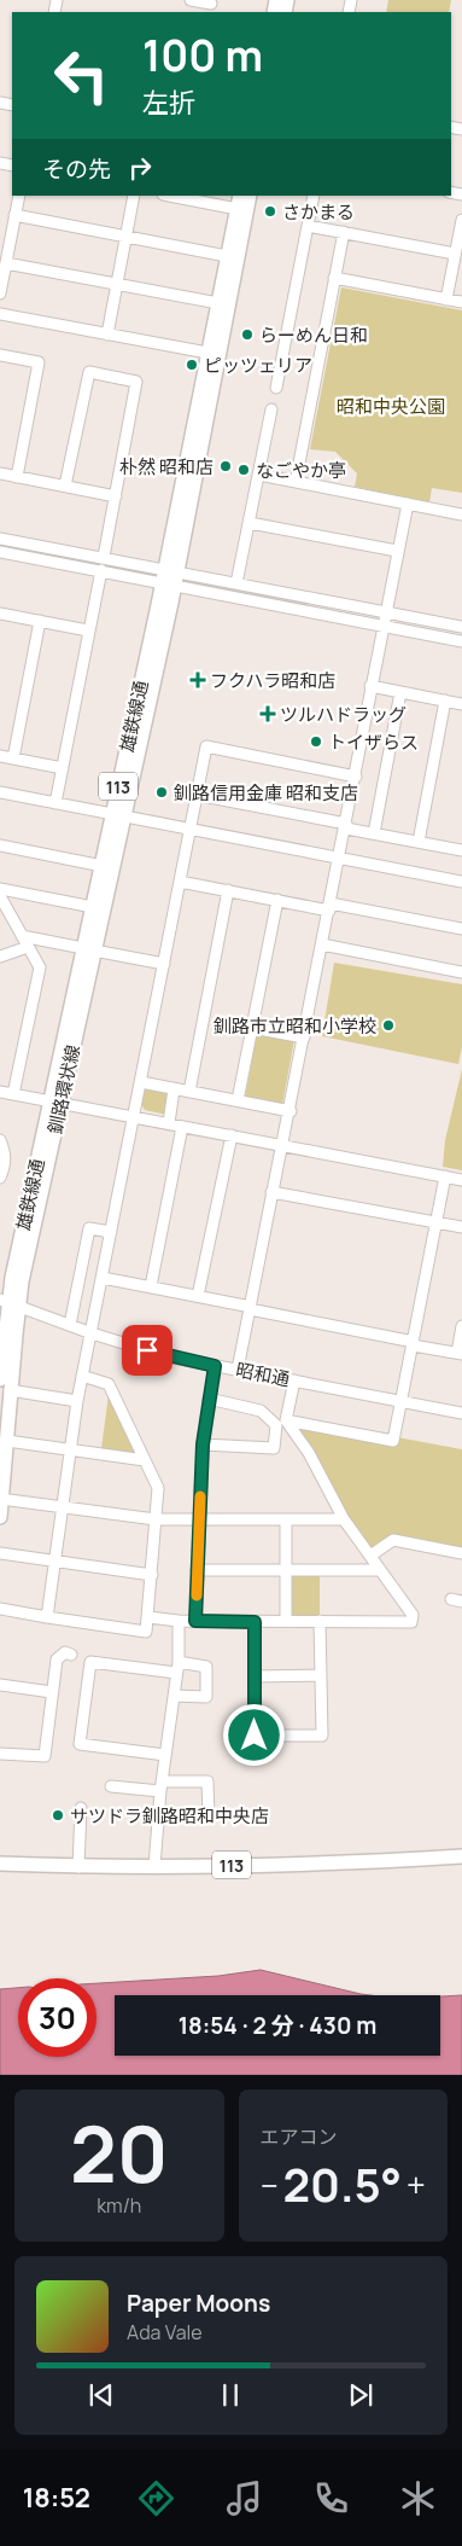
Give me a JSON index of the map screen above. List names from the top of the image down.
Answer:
{
  "streets": {
    "main road": ["雄鉄線通", "113"],
    "street": ["昭和通"]
  },
  "crossings": [
    ["雄鉄線通", "113"],
    ["雄鉄線通", "昭和通"],
    ["113", "昭和通"]
  ],
  "parks": ["昭和中央公園"],
  "places": {
    "other": [
      "さかまる",
      "らーめん日和",
      "ピッツェリア",
      "朴然 昭和店",
      "なごやか亭",
      "トイザらス",
      "釧路信用金庫 昭和支店",
      "釧路市立昭和小学校",
      "サツドラ釧路昭和中央店"
    ],
    "health": ["フクハラ昭和店", "ツルハドラッグ"]
  },
  "page": {
    "turn": ["100 m", "左折"],
    "then": "その先",
    "limit": "30",
    "trip": "18:54 · 2 分 · 430 m",
    "tile": [
      ["20", "km/h"],
      "エアコン"
    ],
    "heat": ["−", "20.5°", "+"],
    "song": ["Paper Moons", "Ada Vale"],
    "tabs": "18:52"
  }
}
